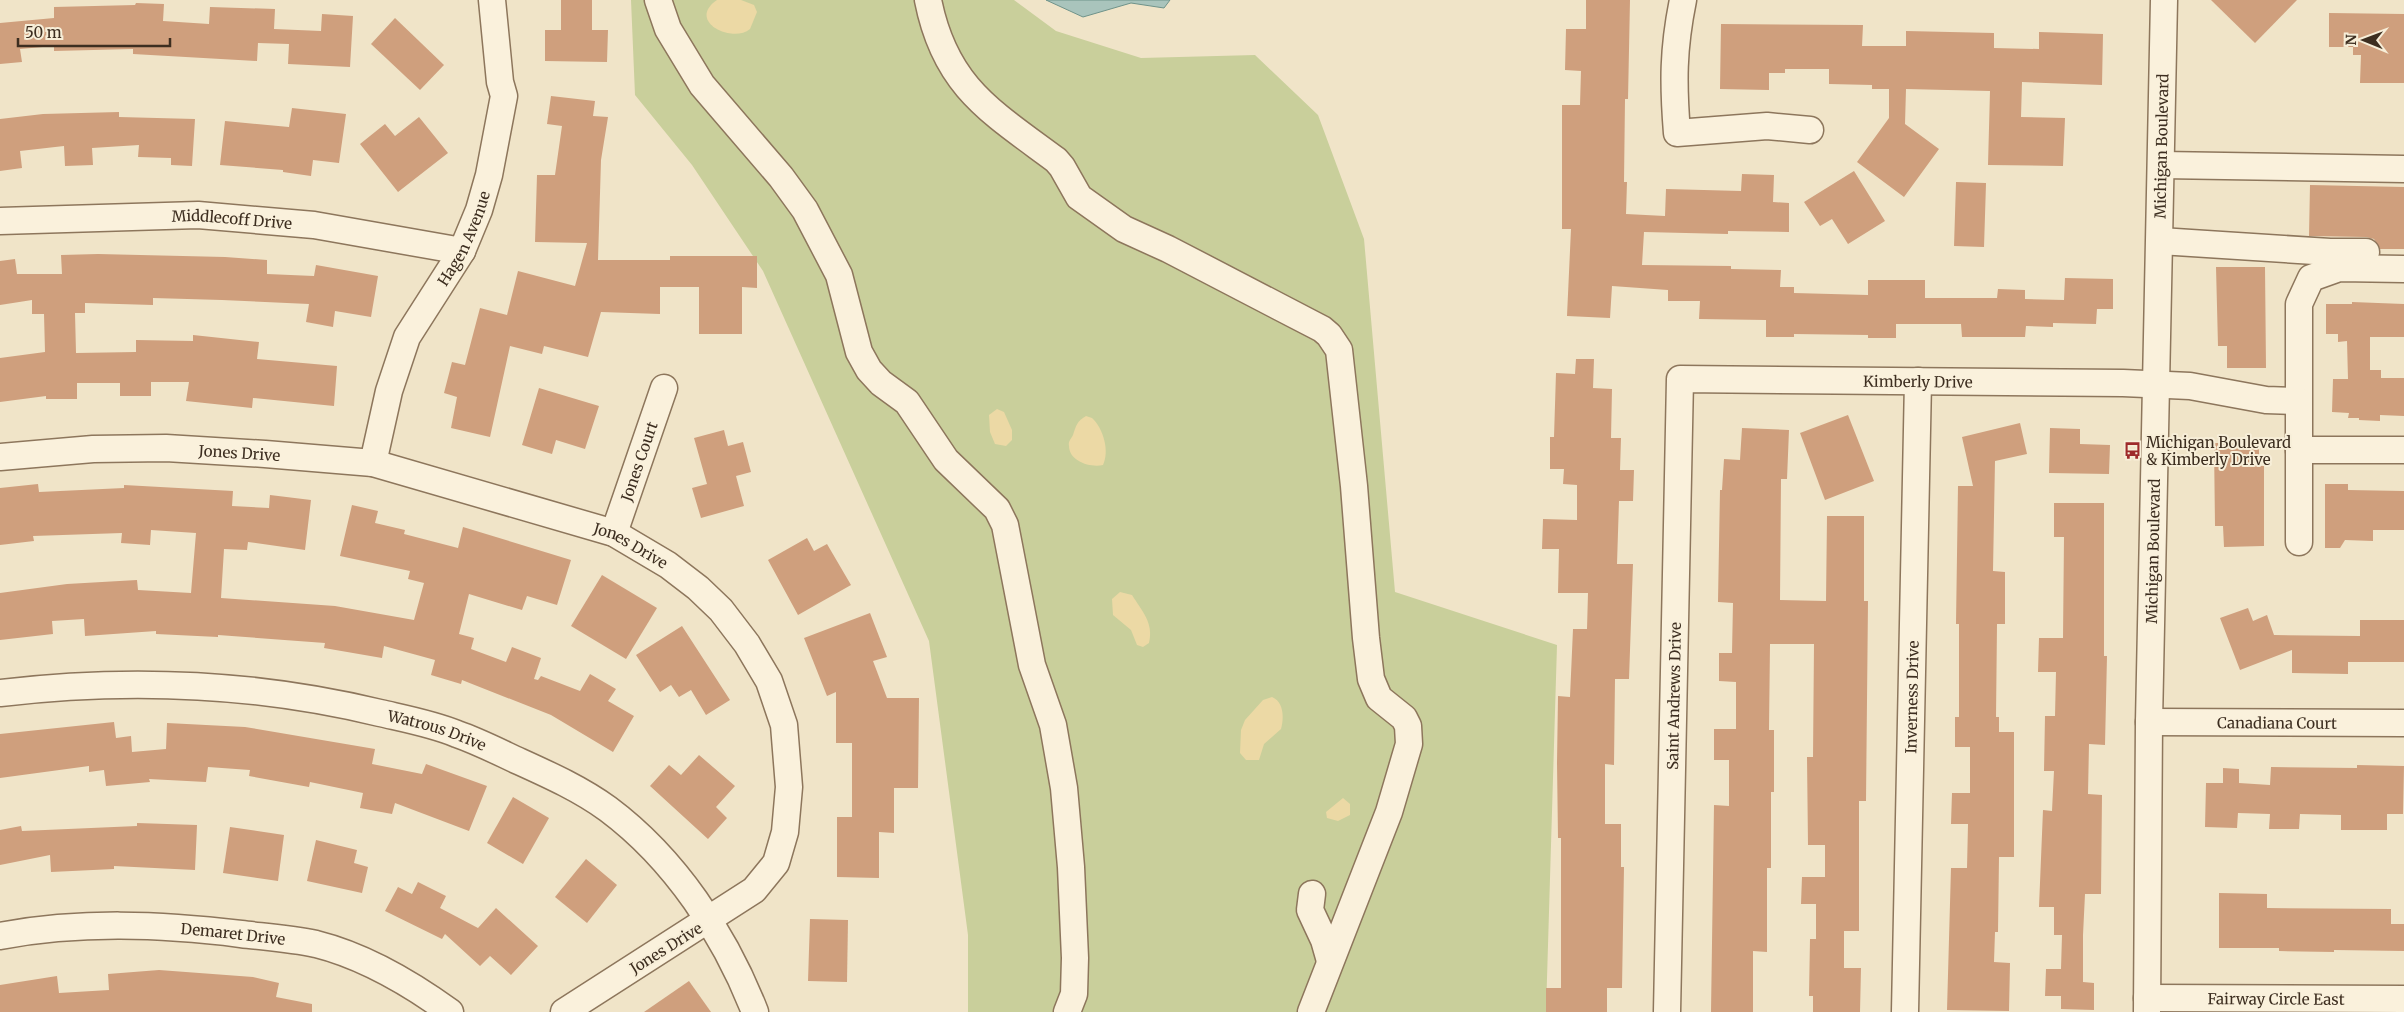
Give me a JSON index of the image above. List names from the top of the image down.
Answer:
{
  "streets": {
    "street": [
      "Michigan Boulevard",
      "Middlecoff Drive",
      "Hagen Avenue",
      "Kimberly Drive",
      "Jones Drive",
      "Jones Court",
      "Saint Andrews Drive",
      "Inverness Drive",
      "Canadiana Court",
      "Watrous Drive",
      "Demaret Drive",
      "Fairway Circle East"
    ]
  },
  "crossings": [
    ["Michigan Boulevard", "Kimberly Drive"],
    ["Michigan Boulevard", "Canadiana Court"],
    ["Michigan Boulevard", "Fairway Circle East"],
    ["Middlecoff Drive", "Hagen Avenue"],
    ["Hagen Avenue", "Jones Drive"],
    ["Kimberly Drive", "Saint Andrews Drive"],
    ["Kimberly Drive", "Inverness Drive"],
    ["Jones Drive", "Jones Court"],
    ["Jones Drive", "Watrous Drive"]
  ],
  "places": {
    "bus stop": ["Michigan Boulevard & Kimberly Drive"]
  },
  "scale_bar": "50 m",
  "north": "left"
}
